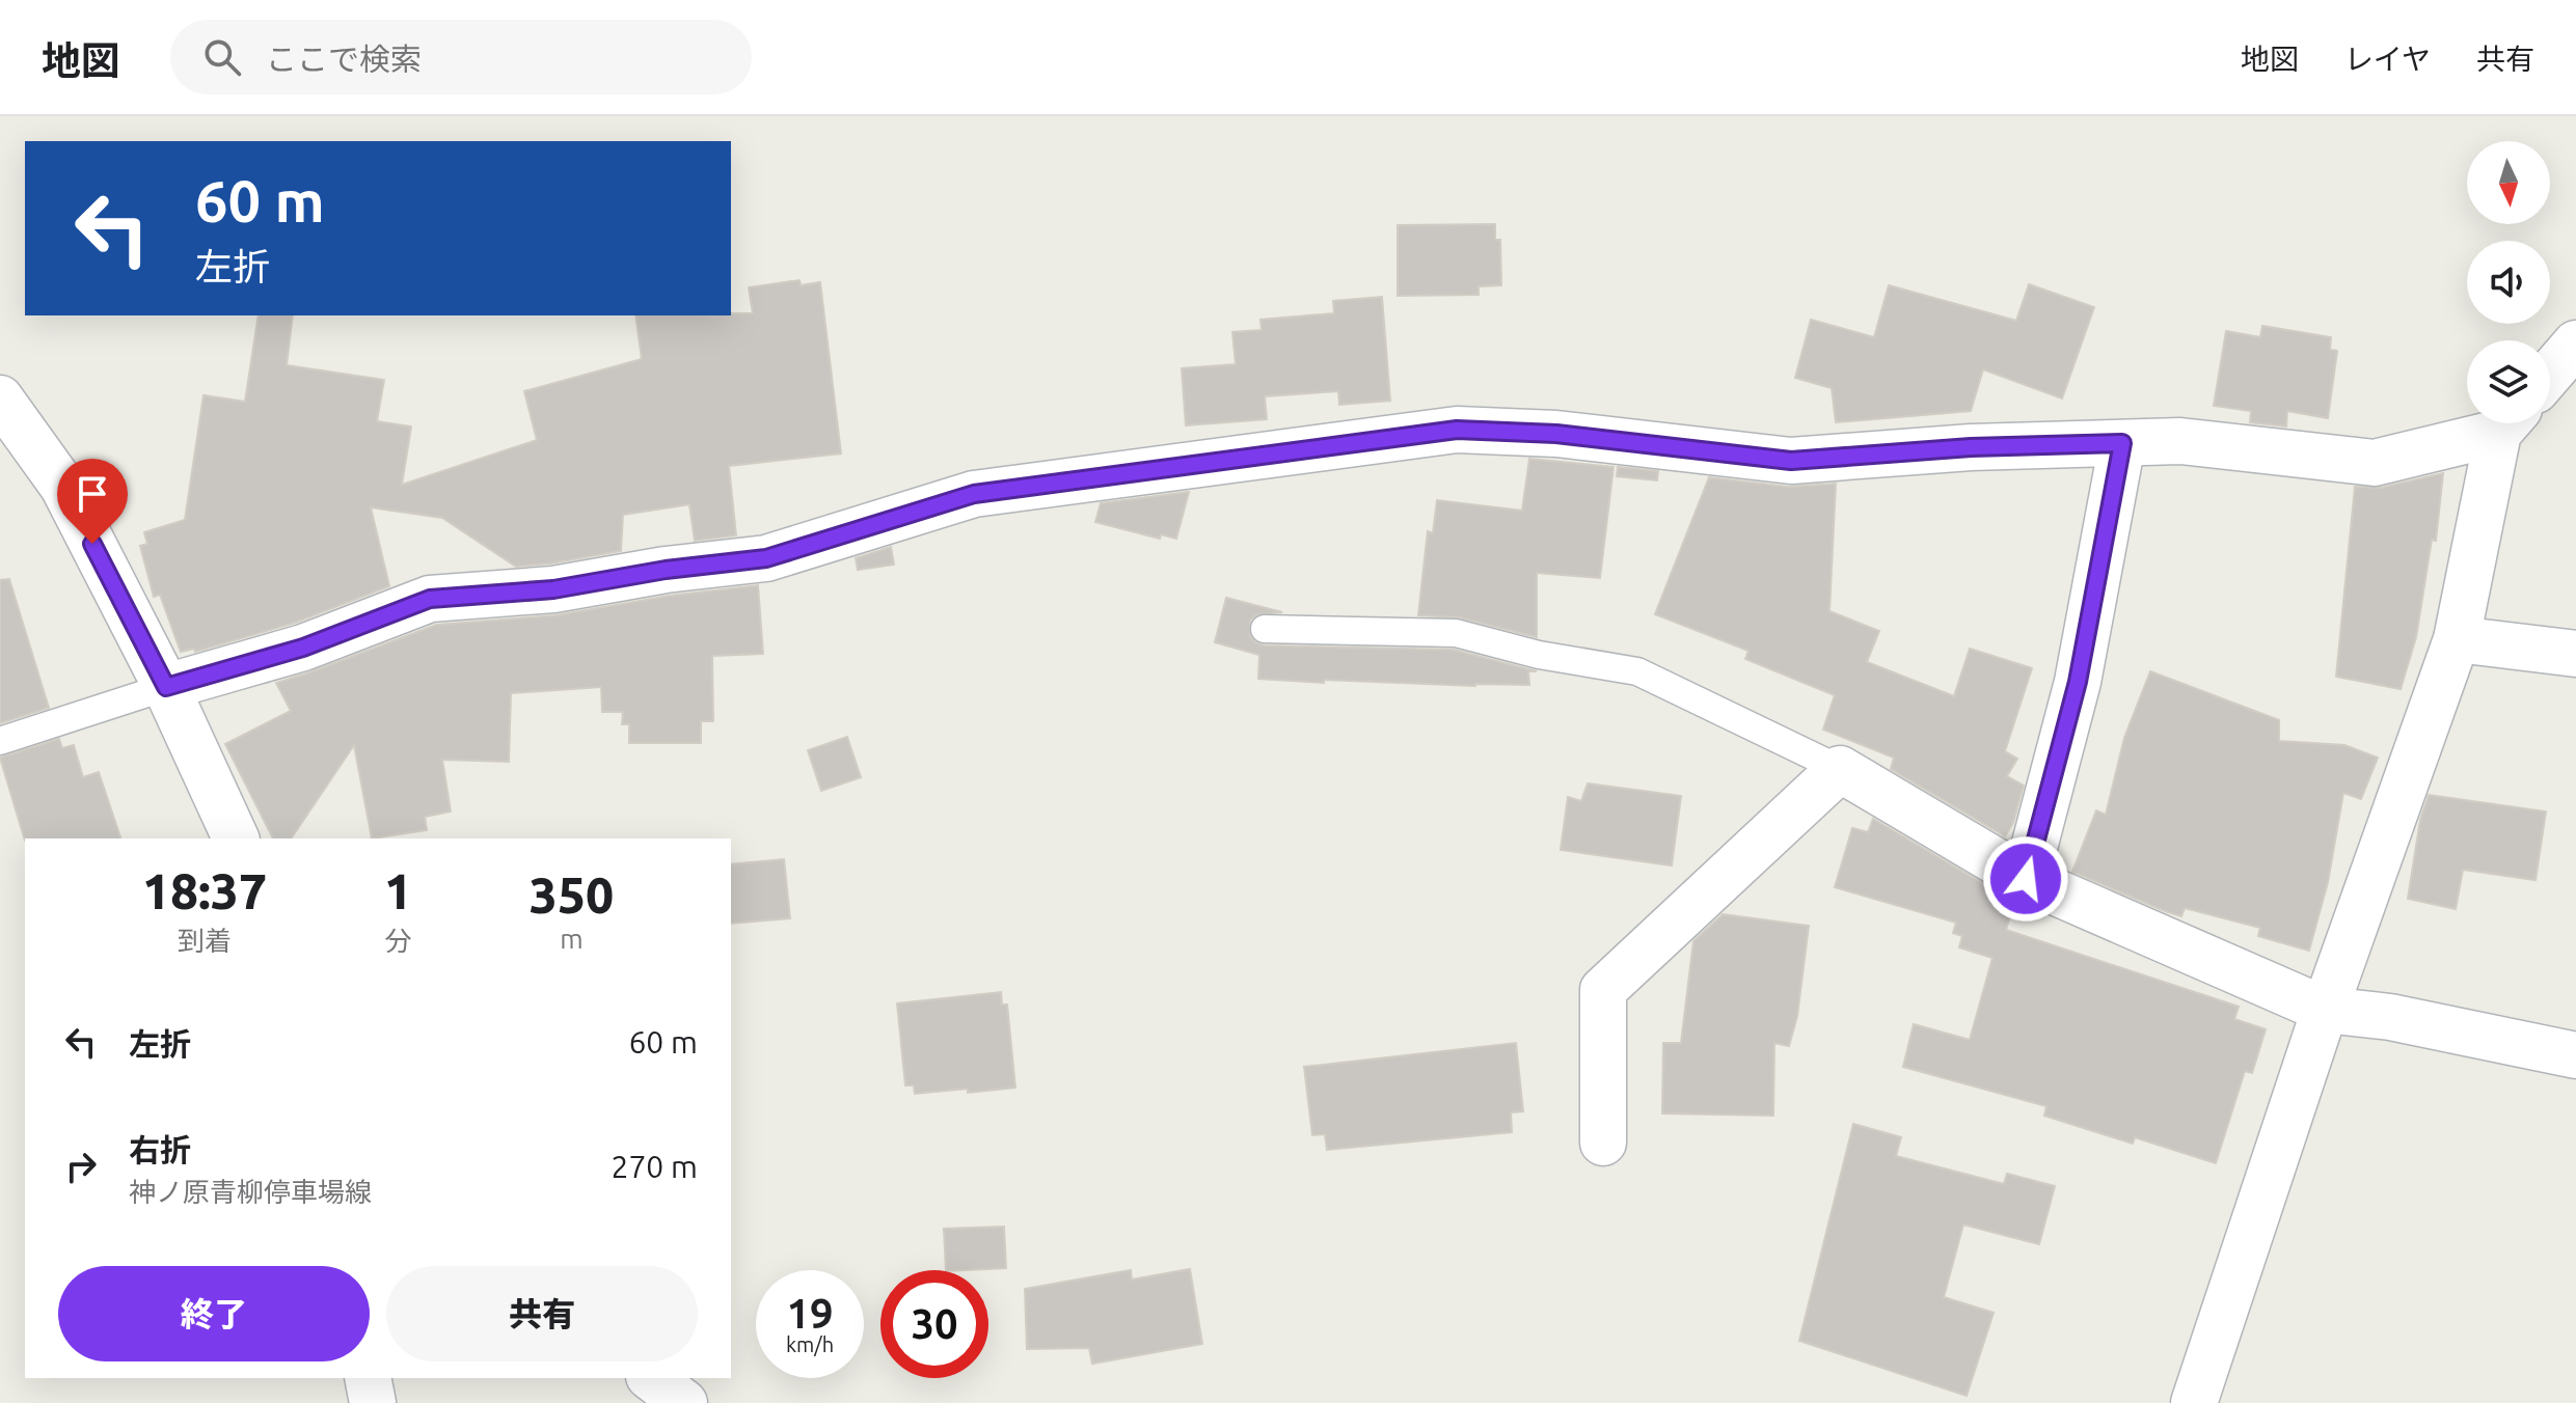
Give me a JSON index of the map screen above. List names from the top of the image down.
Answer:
{
  "north": "bottom",
  "page": {
    "header": "地図",
    "search": "ここで検索",
    "nav": ["地図", "レイヤ", "共有"],
    "turn": ["60 m", "左折"],
    "eta": [
      "18:37",
      "到着",
      "1",
      "分",
      "350",
      "m"
    ],
    "list": [
      {
        "name": "左折",
        "value": "60 m"
      },
      {
        "name": "右折",
        "note": "神ノ原青柳停車場線",
        "value": "270 m"
      }
    ],
    "buttons": ["終了", "共有"],
    "speed": "19 km/h",
    "limit": "30"
  }
}
